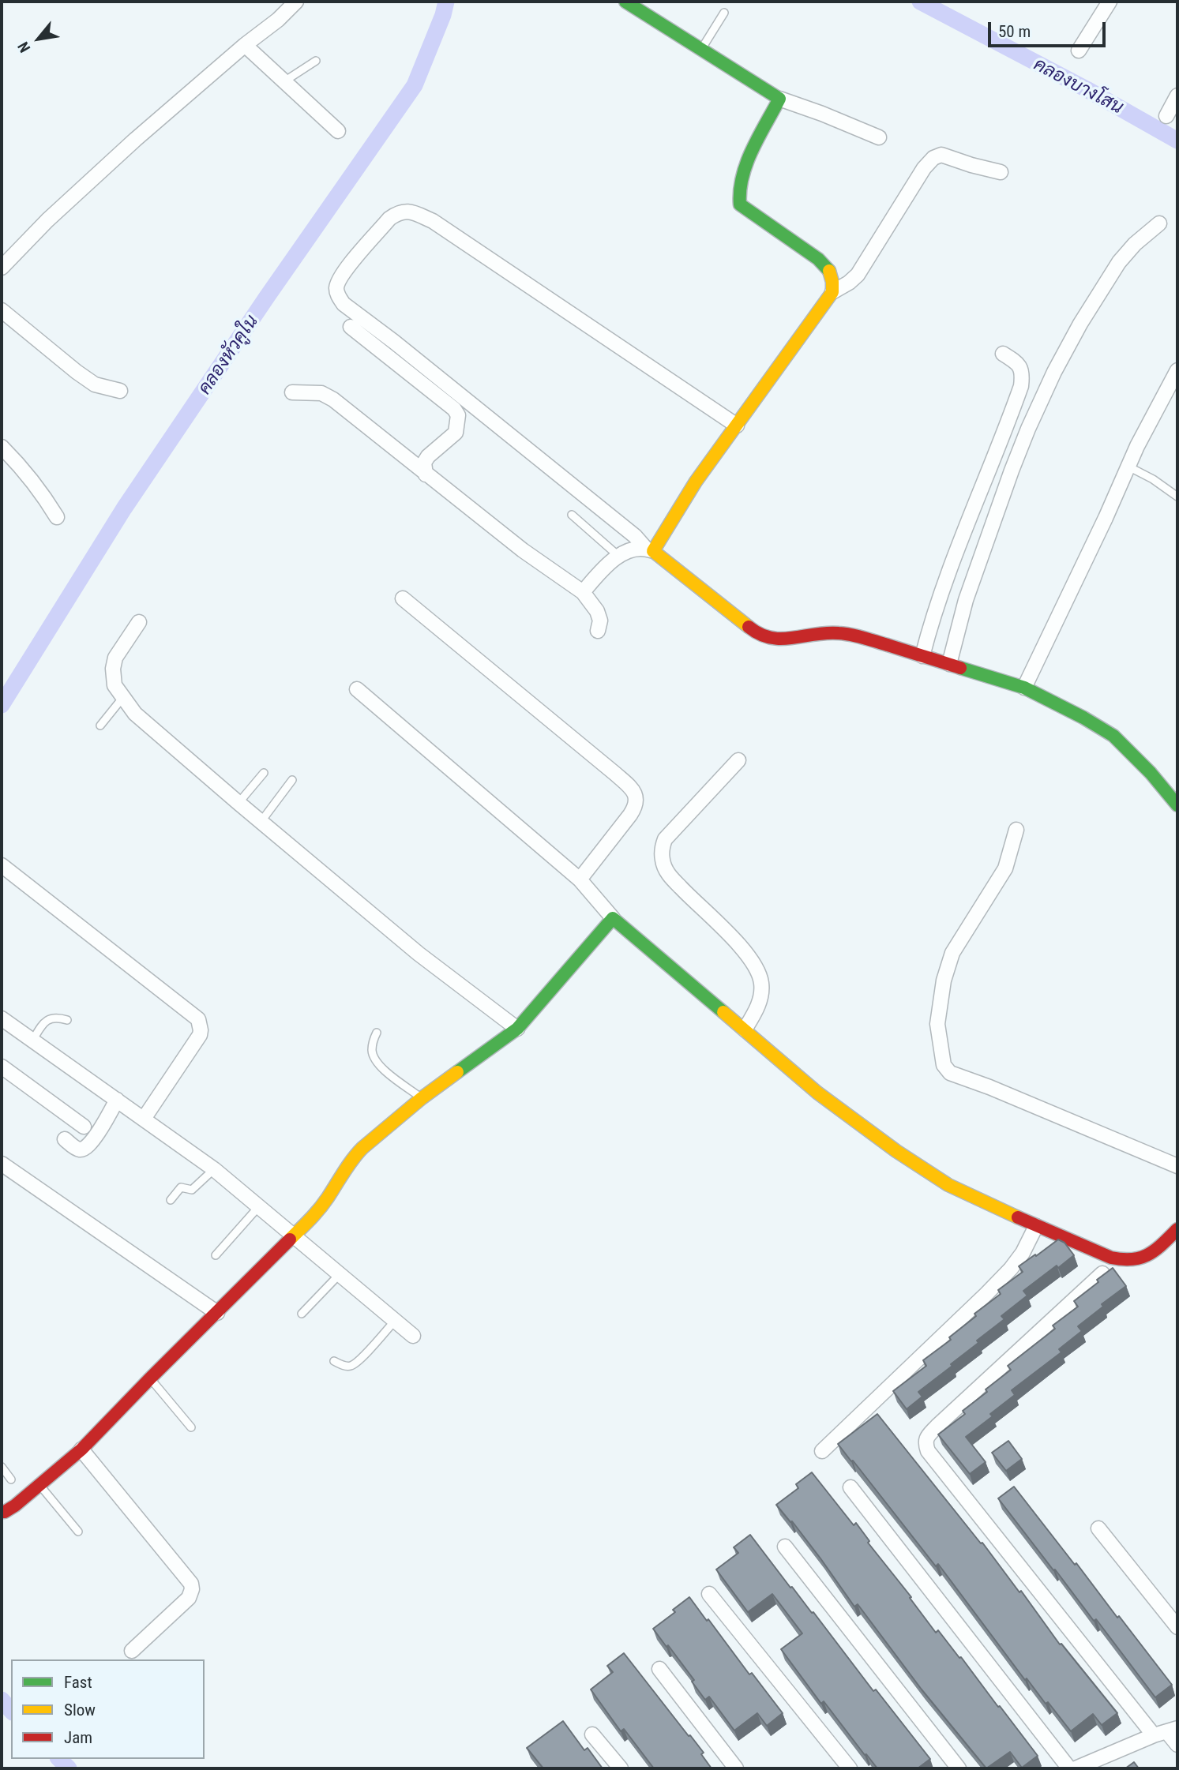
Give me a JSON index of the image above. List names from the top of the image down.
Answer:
{
  "water": ["คลองบางโสน", "คลองหัวคูใน"],
  "legend": ["Fast", "Slow", "Jam"],
  "scale_bar": "50 m",
  "north": "bottom left"
}
